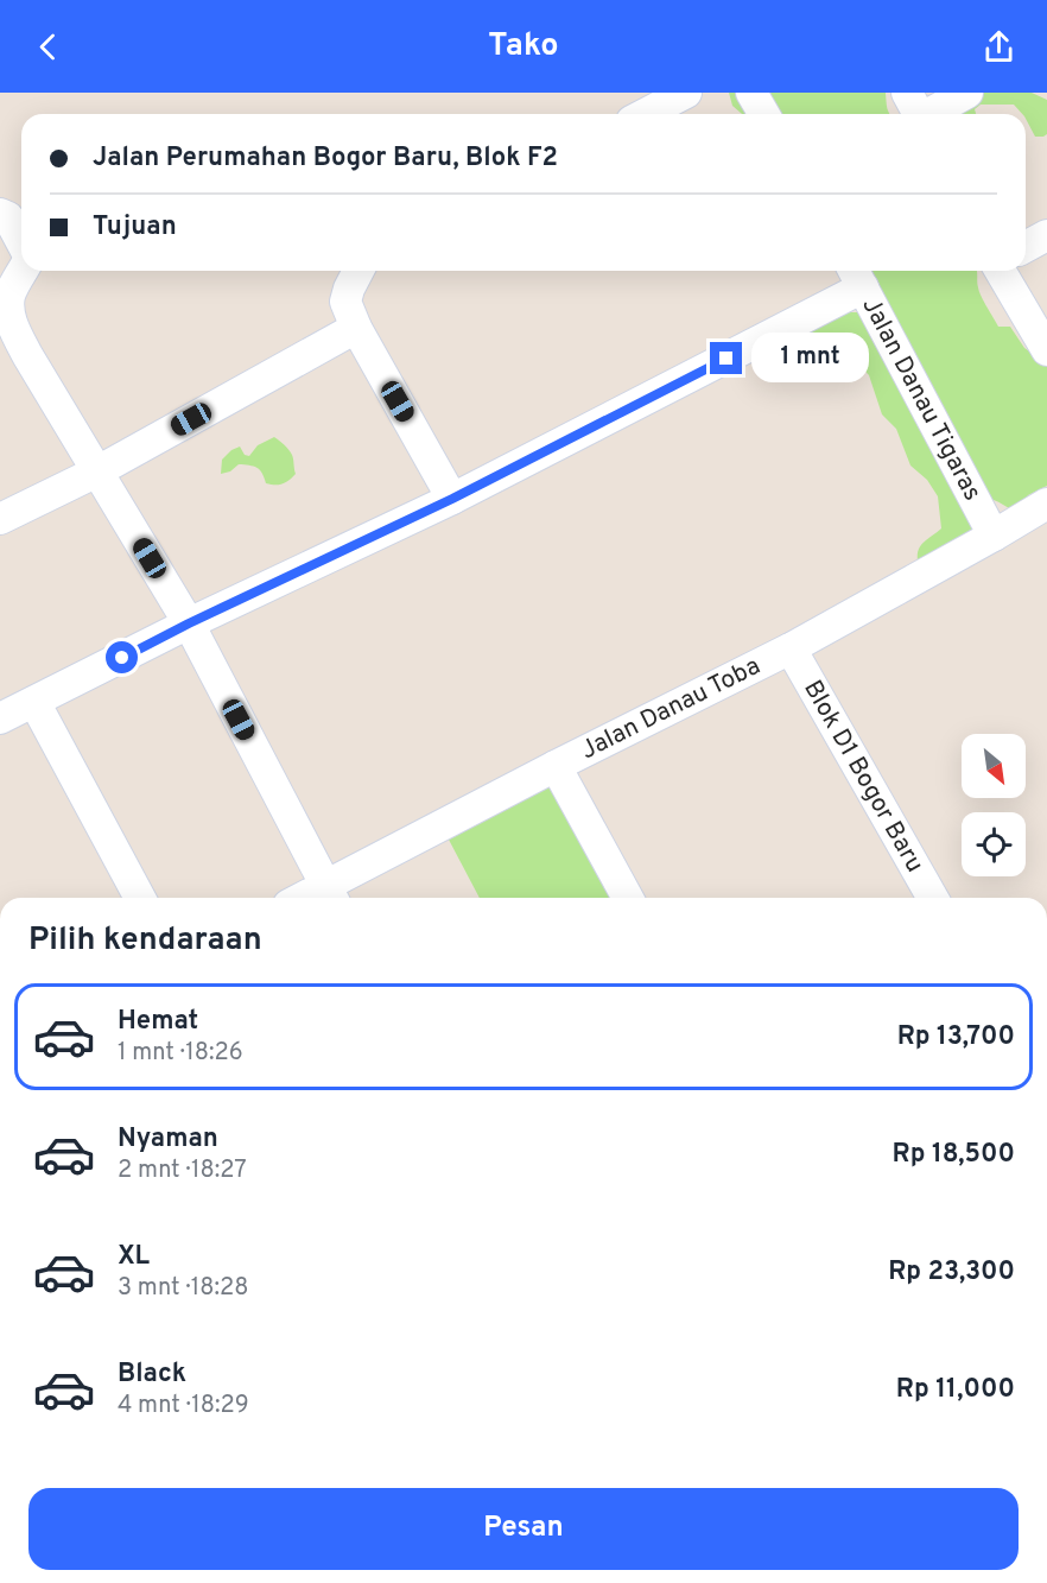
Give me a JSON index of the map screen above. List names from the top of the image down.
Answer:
{
  "streets": {
    "street": ["Jalan Danau Tigaras", "Jalan Danau Toba", "Blok D1 Bogor Baru"]
  },
  "crossings": [
    ["Jalan Danau Tigaras", "Jalan Danau Toba"],
    ["Jalan Danau Toba", "Blok D1 Bogor Baru"]
  ],
  "north": "bottom right",
  "page": {
    "header": "Tako",
    "banner": ["Jalan Perumahan Bogor Baru, Blok F2", "Tujuan"],
    "bubble": "1 mnt",
    "heading": "Pilih kendaraan",
    "list": [
      {
        "name": "Hemat",
        "note": "1 mnt · 18:26",
        "value": "Rp 13,700"
      },
      {
        "name": "Nyaman",
        "note": "2 mnt · 18:27",
        "value": "Rp 18,500"
      },
      {
        "name": "XL",
        "note": "3 mnt · 18:28",
        "value": "Rp 23,300"
      },
      {
        "name": "Black",
        "note": "4 mnt · 18:29",
        "value": "Rp 11,000"
      }
    ],
    "buttons": "Pesan"
  }
}
